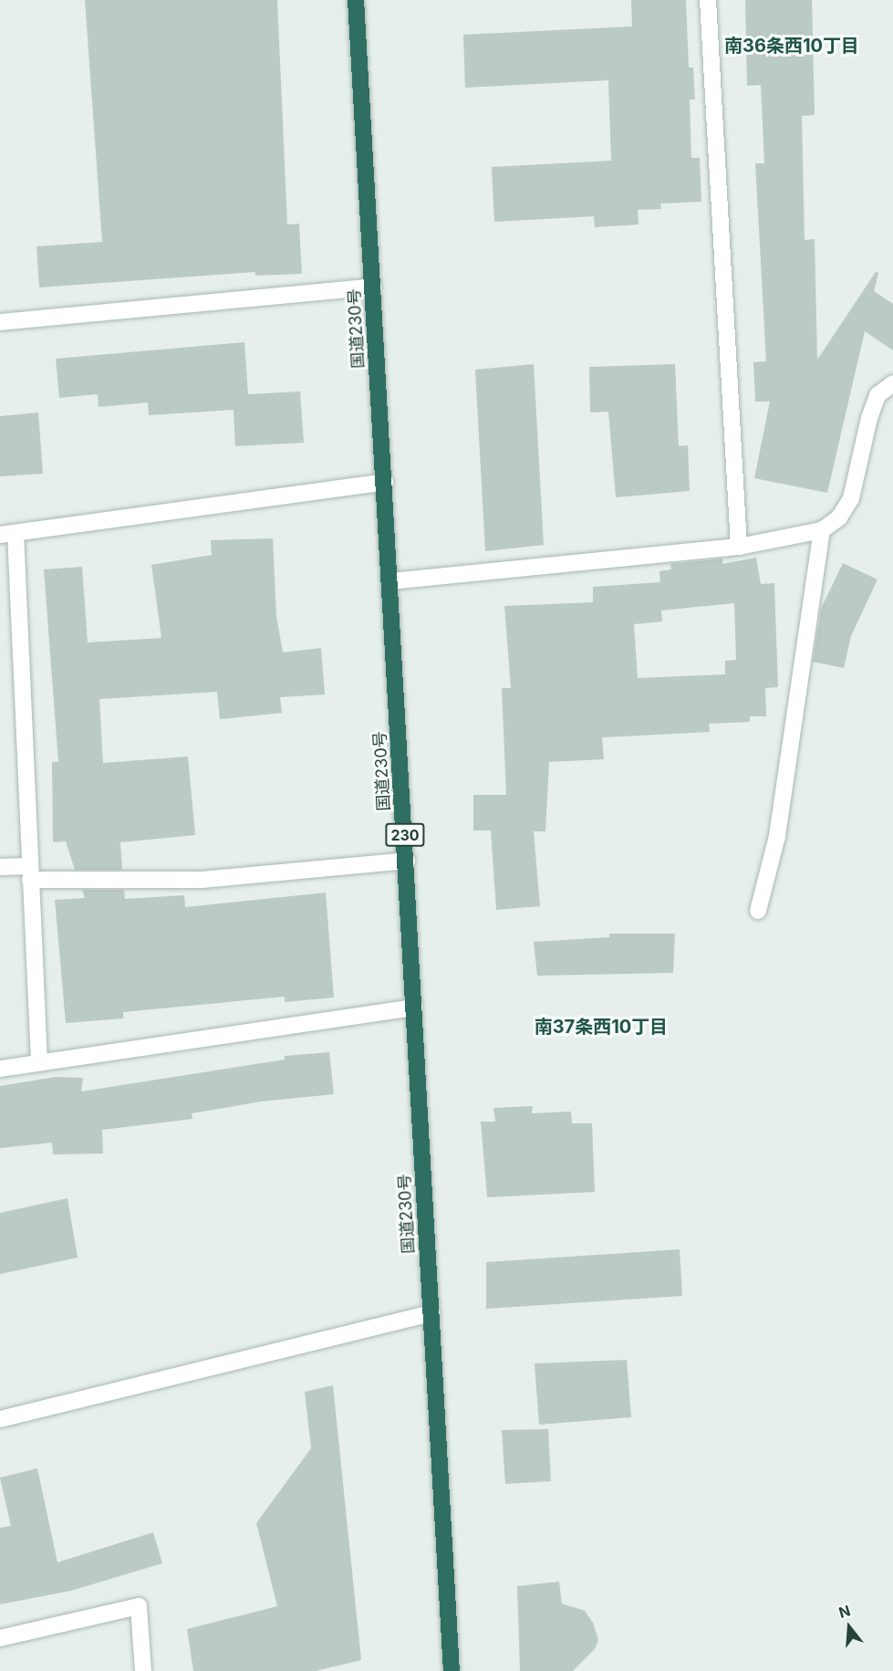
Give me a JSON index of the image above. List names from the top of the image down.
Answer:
{
  "streets": {
    "highway": ["国道230号", "230"]
  },
  "districts": ["南36条西10丁目", "南37条西10丁目"],
  "north": "top"
}
